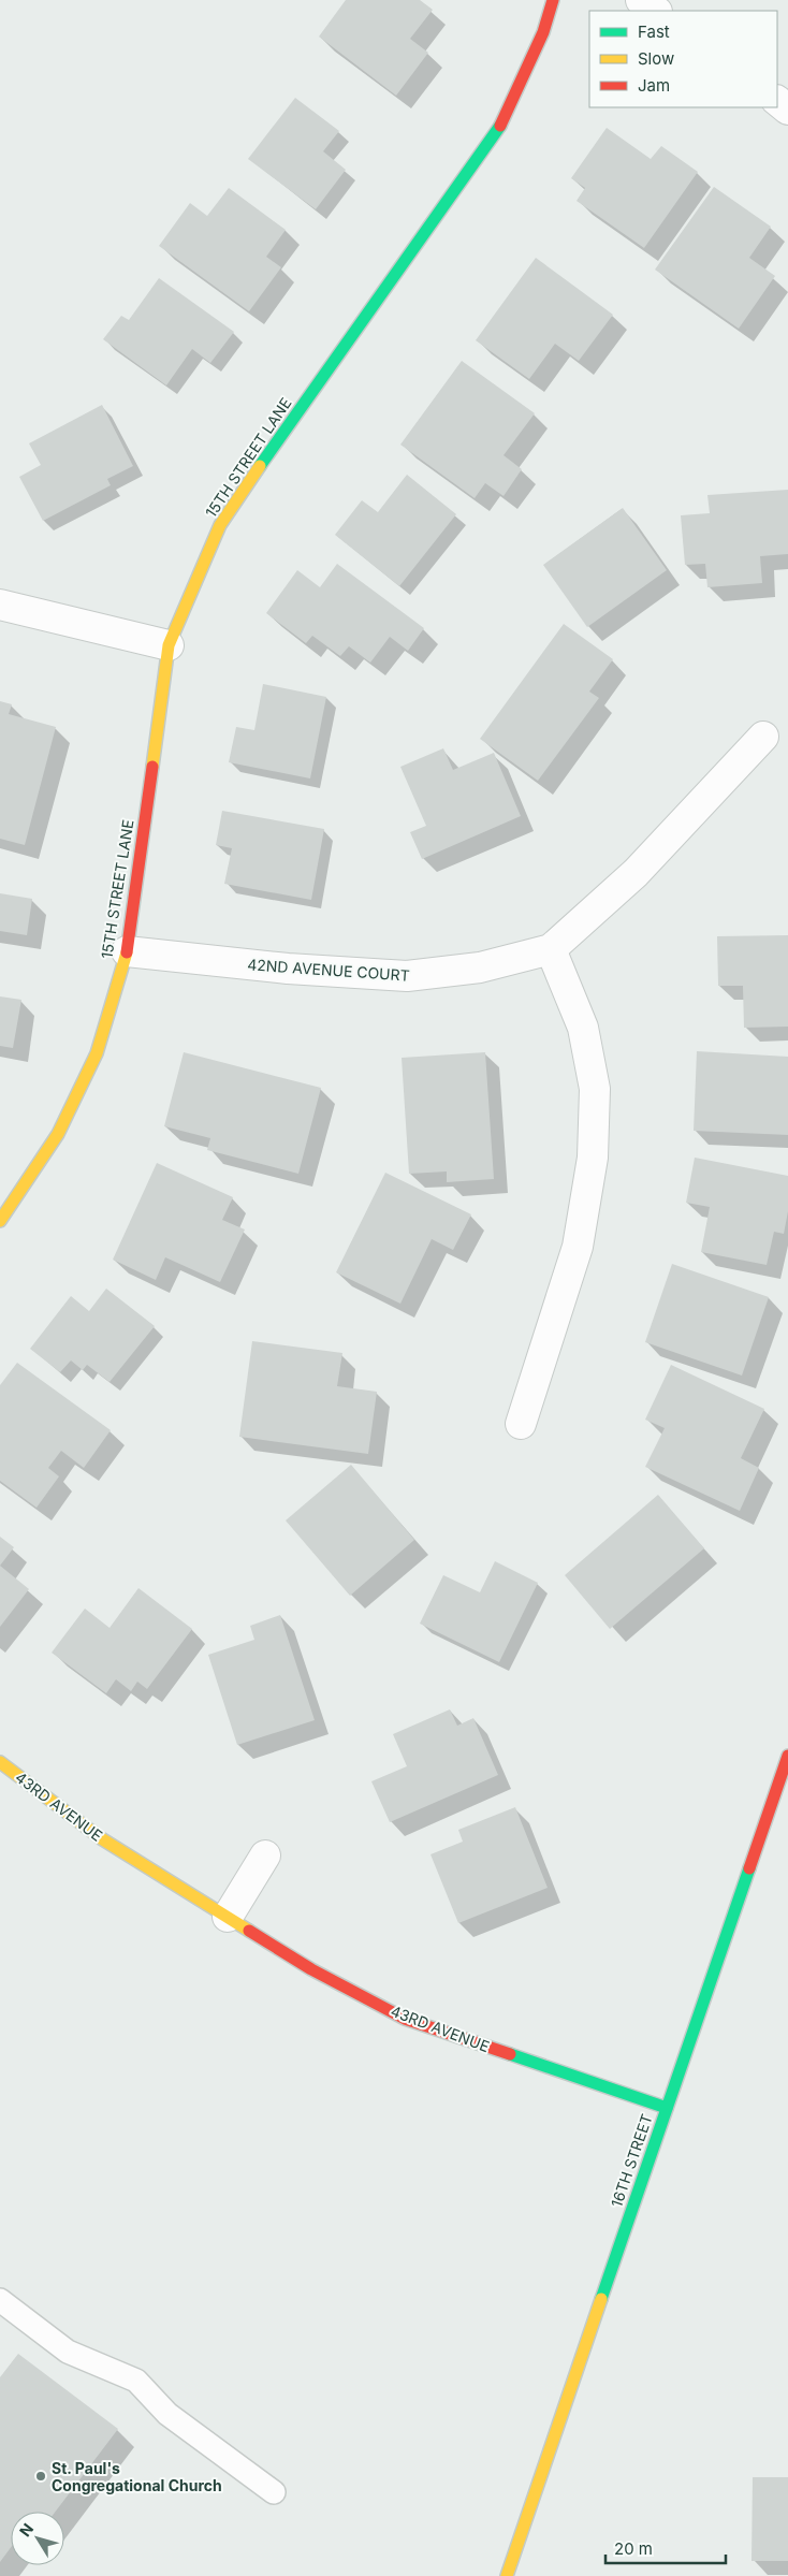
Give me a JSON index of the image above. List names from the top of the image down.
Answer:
{
  "streets": {
    "street": [
      "15TH STREET LANE",
      "42ND AVENUE COURT",
      "43RD AVENUE",
      "16TH STREET"
    ]
  },
  "crossings": [
    ["15TH STREET LANE", "42ND AVENUE COURT"],
    ["43RD AVENUE", "16TH STREET"]
  ],
  "places": ["St. Paul's Congregational Church"],
  "legend": ["Fast", "Slow", "Jam"],
  "scale_bar": "20 m",
  "north": "top left"
}
